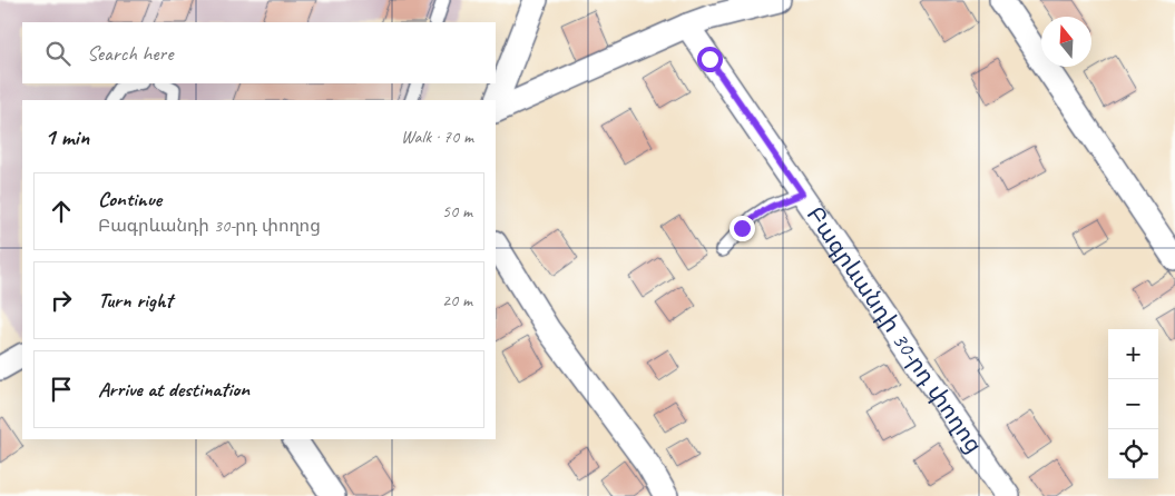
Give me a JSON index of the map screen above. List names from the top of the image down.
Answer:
{
  "streets": {
    "street": ["Բագրևանդի 30-րդ փողոց"]
  },
  "north": "top",
  "page": {
    "search": "Search here",
    "heading": ["1 min", "Walk · 70 m"],
    "list": [
      ["Continue", "Բագրևանդի 30-րդ փողոց", "50 m"],
      ["Turn right", "20 m"],
      "Arrive at destination"
    ],
    "map_buttons": ["+", "−"]
  }
}
